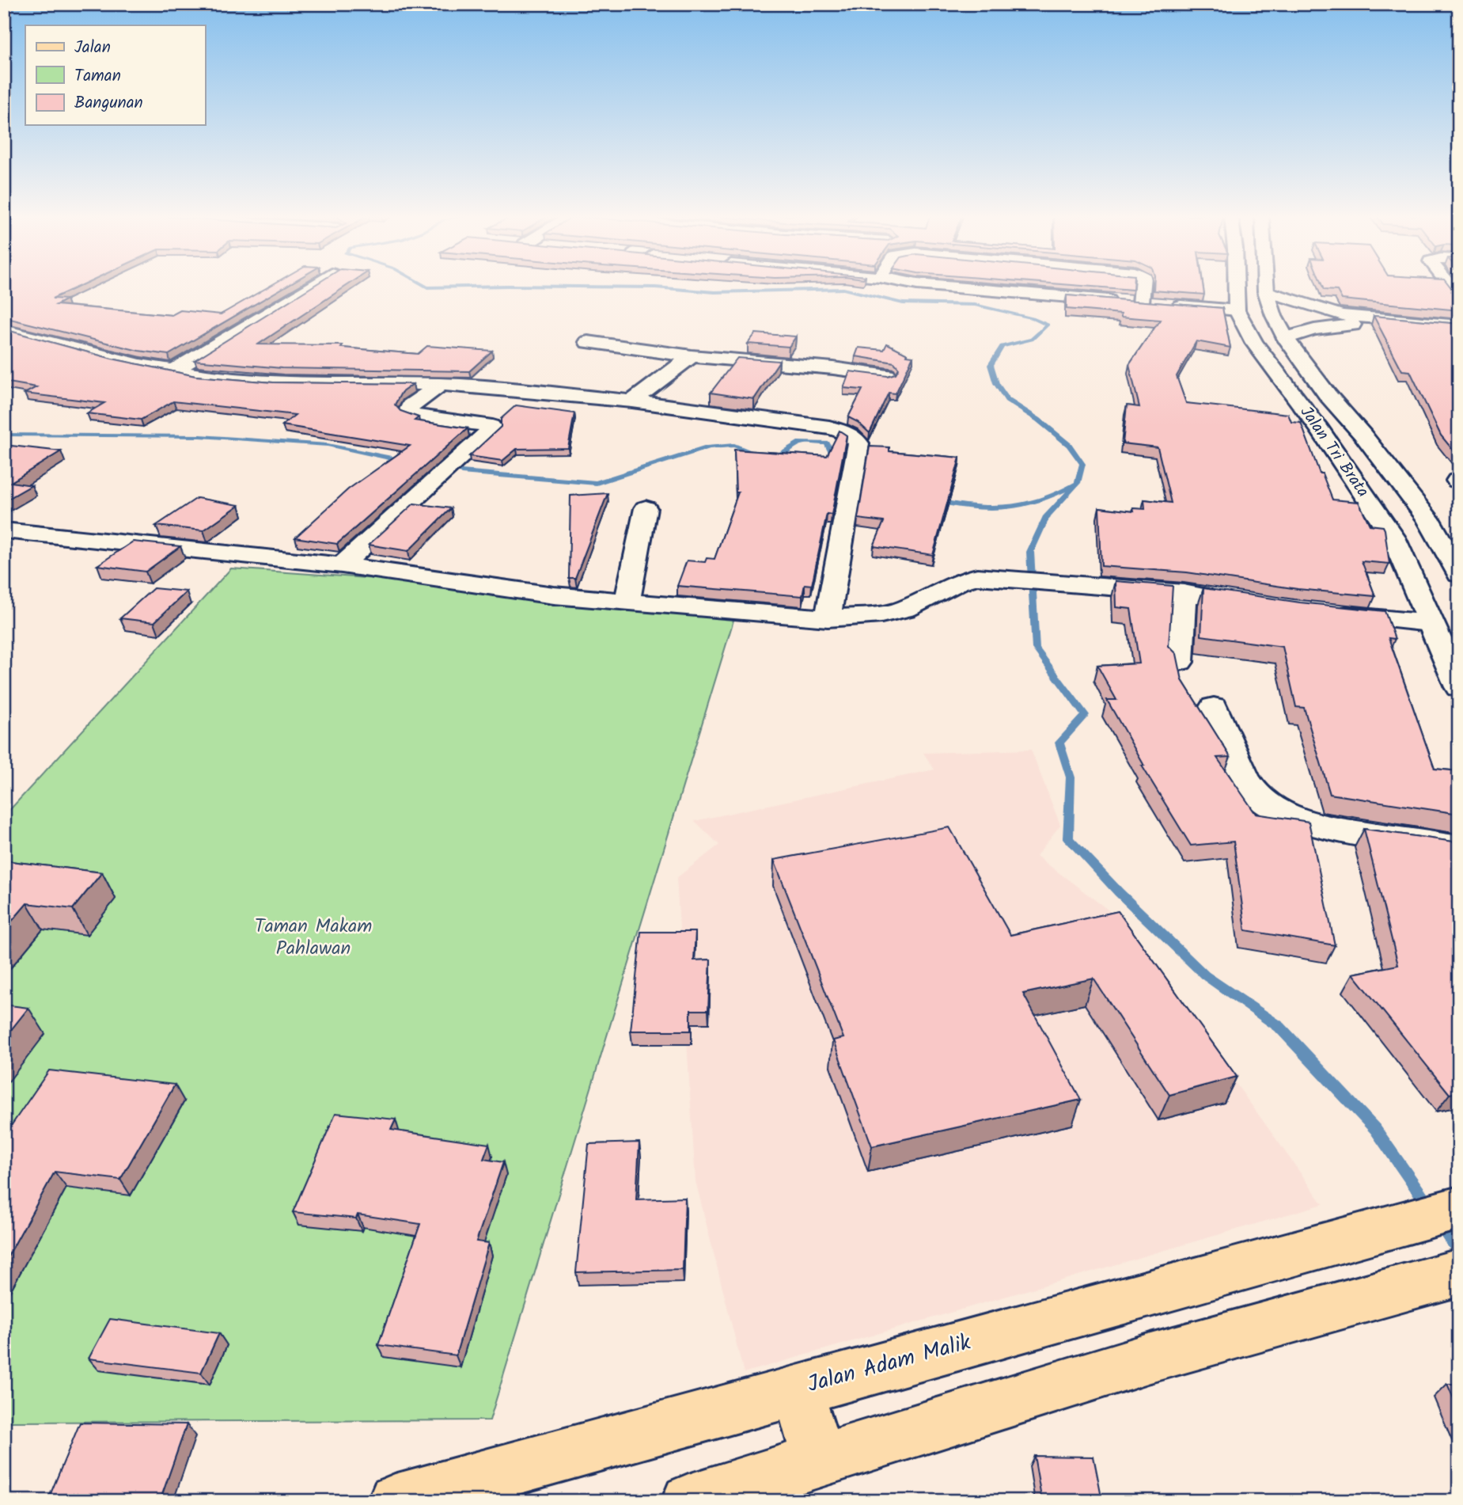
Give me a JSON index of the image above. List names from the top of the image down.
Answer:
{
  "streets": {
    "main road": ["Jalan Adam Malik"],
    "street": ["Jalan Tri Brata"]
  },
  "parks": ["Taman Makam Pahlawan"],
  "legend": ["Jalan", "Taman", "Bangunan"]
}
